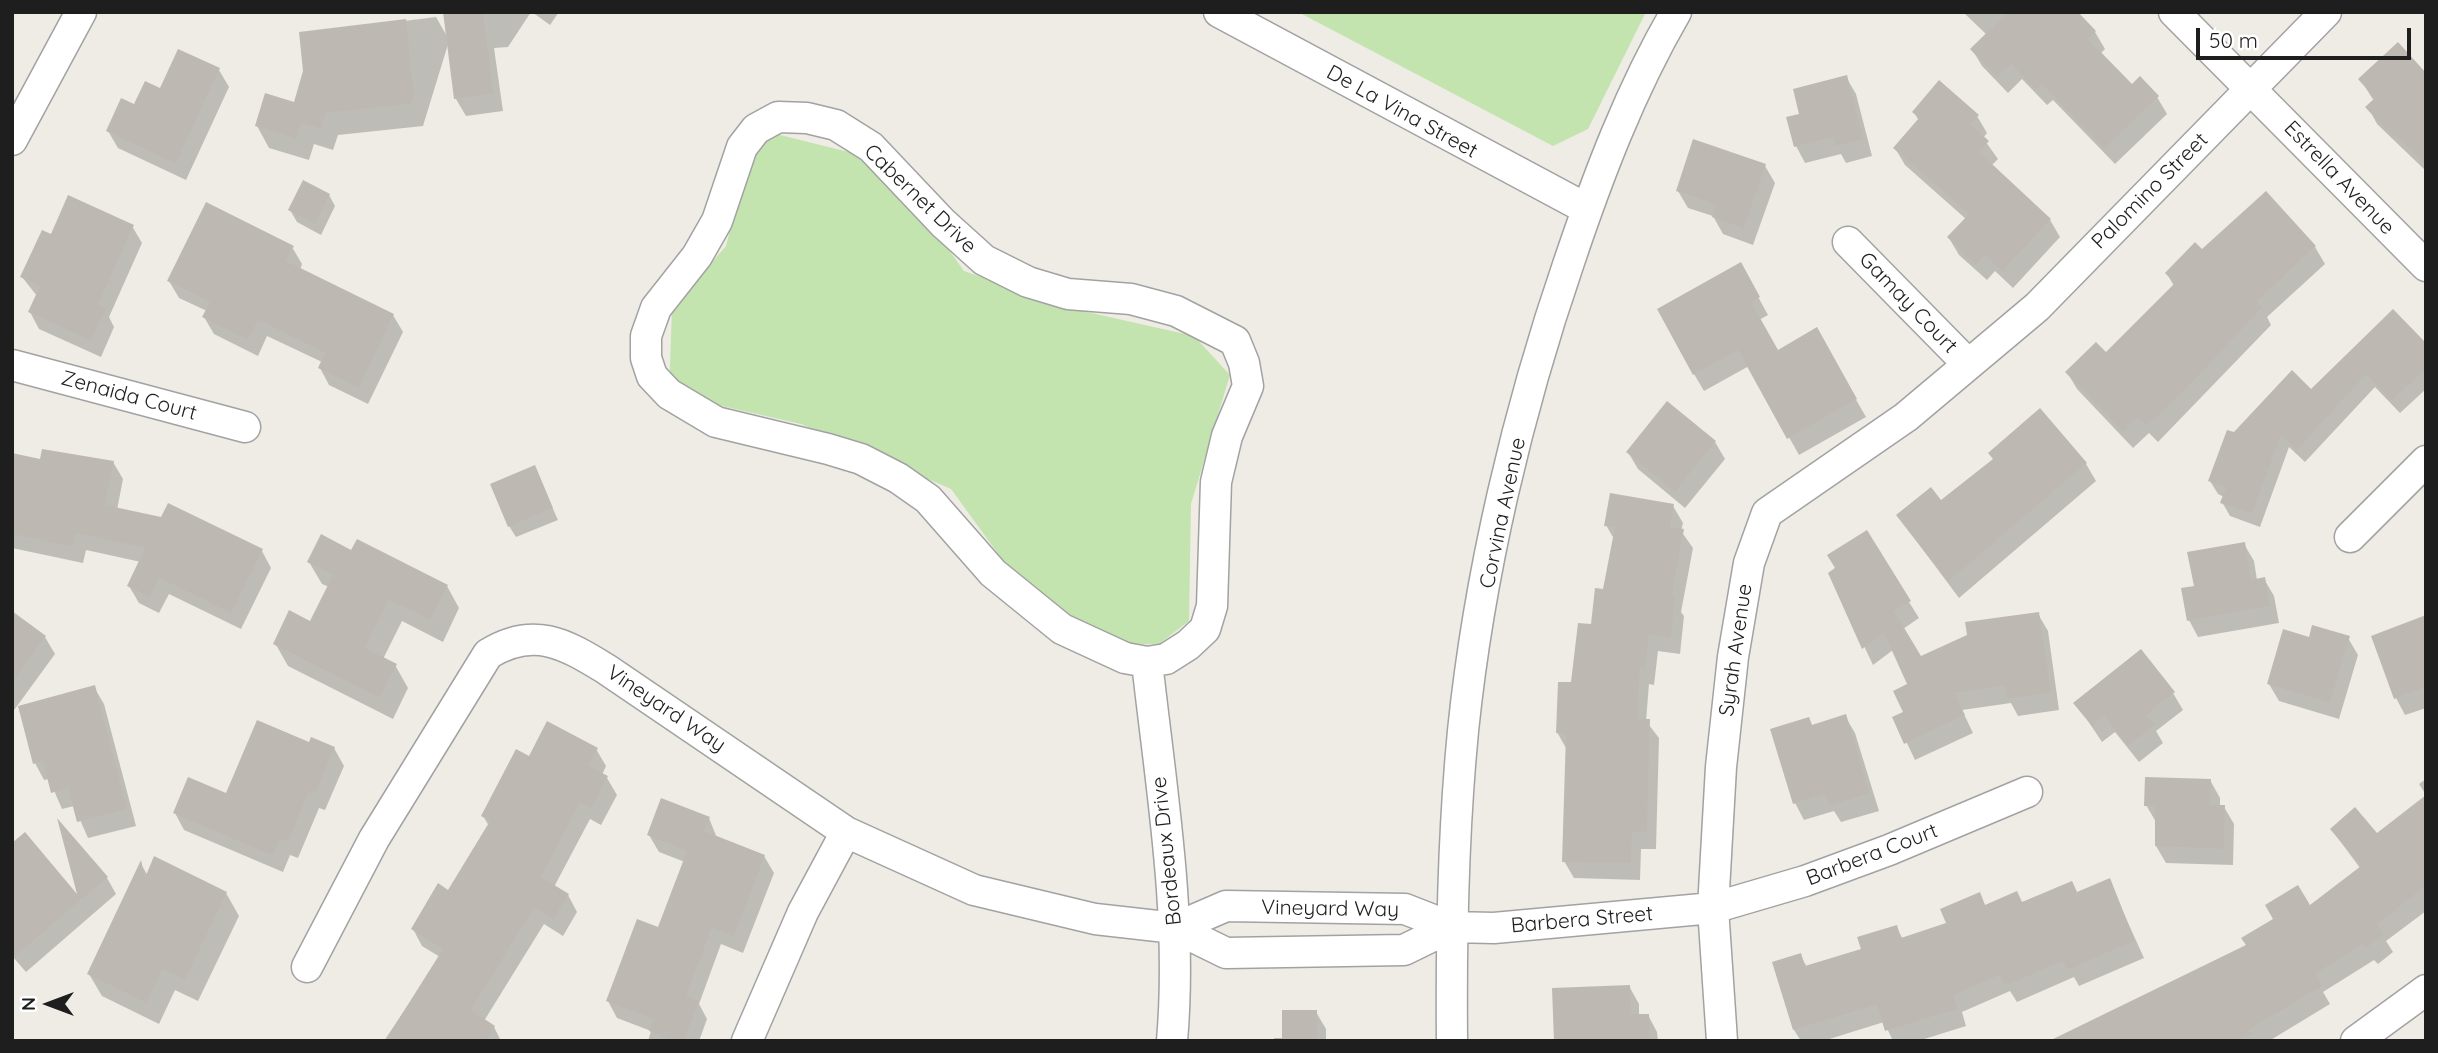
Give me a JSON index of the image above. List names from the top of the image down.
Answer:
{
  "streets": {
    "street": [
      "De La Vina Street",
      "Estrella Avenue",
      "Palomino Street",
      "Cabernet Drive",
      "Gamay Court",
      "Zenaida Court",
      "Corvina Avenue",
      "Syrah Avenue",
      "Vineyard Way",
      "Bordeaux Drive",
      "Barbera Court",
      "Barbera Street"
    ]
  },
  "crossings": [
    ["De La Vina Street", "Corvina Avenue"],
    ["Estrella Avenue", "Palomino Street"],
    ["Palomino Street", "Gamay Court"],
    ["Palomino Street", "Syrah Avenue"],
    ["Cabernet Drive", "Bordeaux Drive"],
    ["Gamay Court", "Syrah Avenue"],
    ["Corvina Avenue", "Vineyard Way"],
    ["Corvina Avenue", "Barbera Street"],
    ["Syrah Avenue", "Barbera Court"],
    ["Syrah Avenue", "Barbera Street"],
    ["Vineyard Way", "Bordeaux Drive"],
    ["Vineyard Way", "Barbera Street"],
    ["Barbera Court", "Barbera Street"]
  ],
  "scale_bar": "50 m",
  "north": "left"
}
